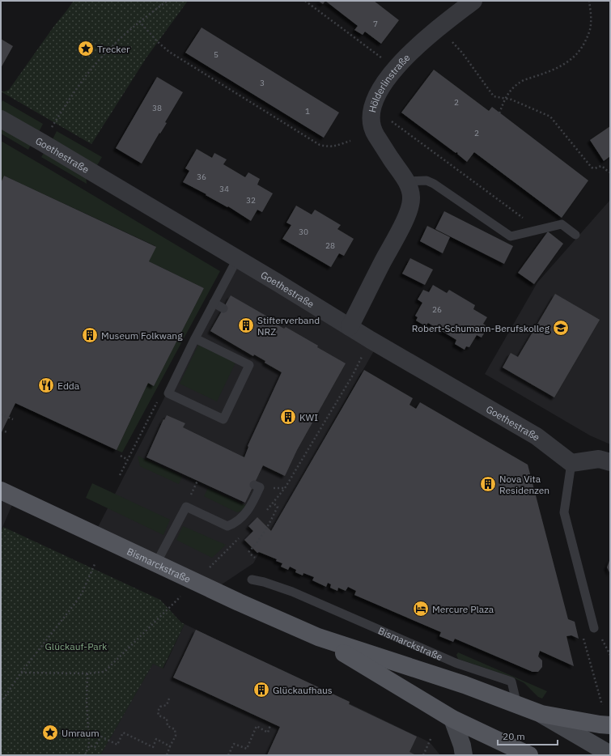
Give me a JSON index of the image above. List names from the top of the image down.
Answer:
{
  "streets": {
    "main road": ["Bismarckstraße"],
    "street": ["Hölderlinstraße", "Goethestraße"]
  },
  "crossings": [
    ["Hölderlinstraße", "Goethestraße"]
  ],
  "parks": ["Glückauf-Park"],
  "places": {
    "place": ["Trecker", "Umraum"],
    "building": [
      "Stifterverband NRZ",
      "Museum Folkwang",
      "KWI",
      "Nova Vita Residenzen",
      "Glückaufhaus"
    ],
    "school or university": ["Robert-Schumann-Berufskolleg"],
    "restaurant": ["Edda"],
    "hotel": ["Mercure Plaza"]
  },
  "house_numbers": [
    "7",
    "5",
    "3",
    "2",
    "38",
    "1",
    "2",
    "36",
    "34",
    "32",
    "30",
    "28",
    "26"
  ],
  "scale_bar": "20 m"
}
